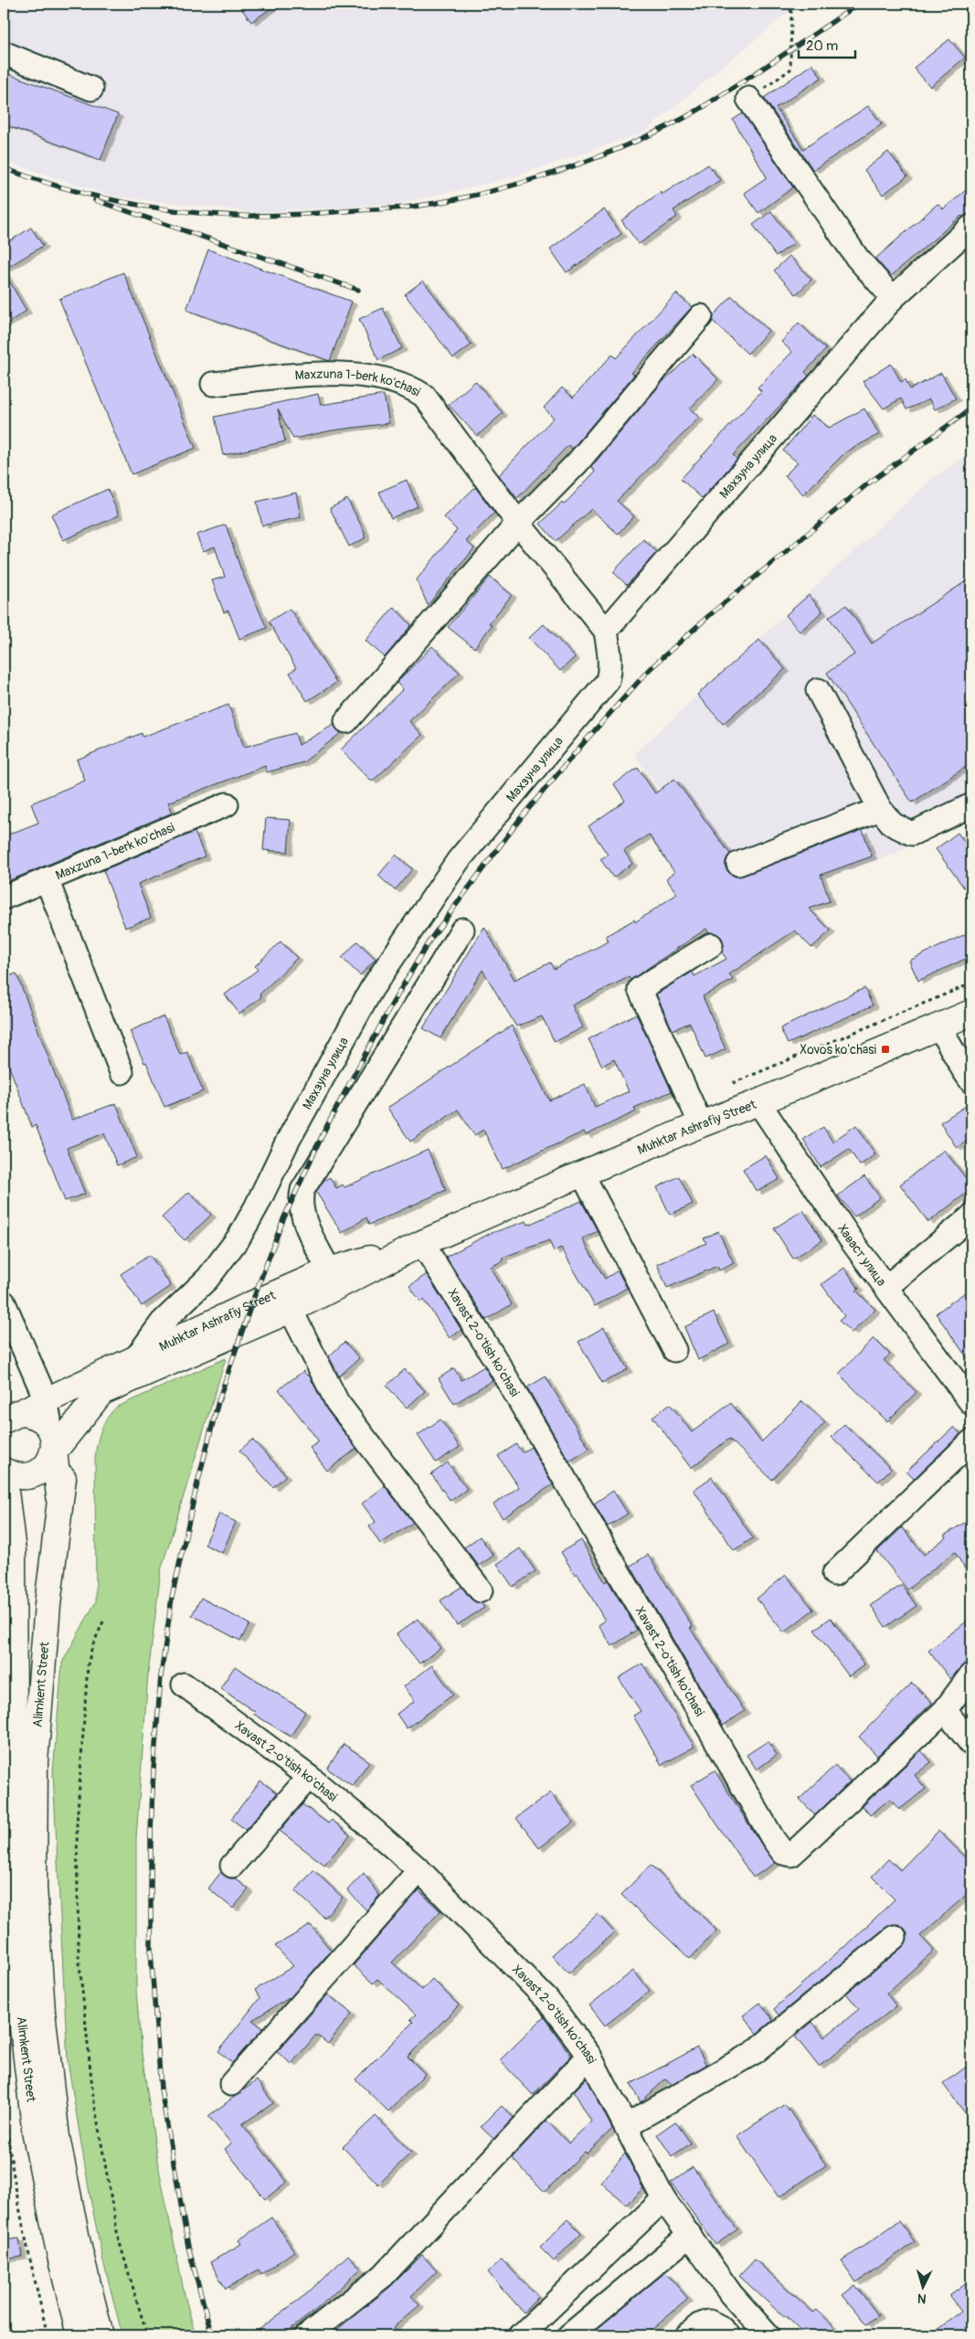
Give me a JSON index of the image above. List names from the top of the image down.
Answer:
{
  "streets": {
    "main road": ["Muhktar Ashrafiy Street", "Alimkent Street"],
    "street": [
      "Maxzuna 1-berk ko'chasi",
      "Махзуна улица",
      "Хаваст улица",
      "Xavast 2-o'tish ko'chasi"
    ]
  },
  "crossings": [
    ["Maxzuna 1-berk ko'chasi", "Махзуна улица"],
    ["Махзуна улица", "Muhktar Ashrafiy Street"],
    ["Muhktar Ashrafiy Street", "Хаваст улица"],
    ["Muhktar Ashrafiy Street", "Xavast 2-o'tish ko'chasi"]
  ],
  "places": {
    "transit": ["Xovos ko'chasi"]
  },
  "scale_bar": "20 m",
  "north": "bottom"
}
